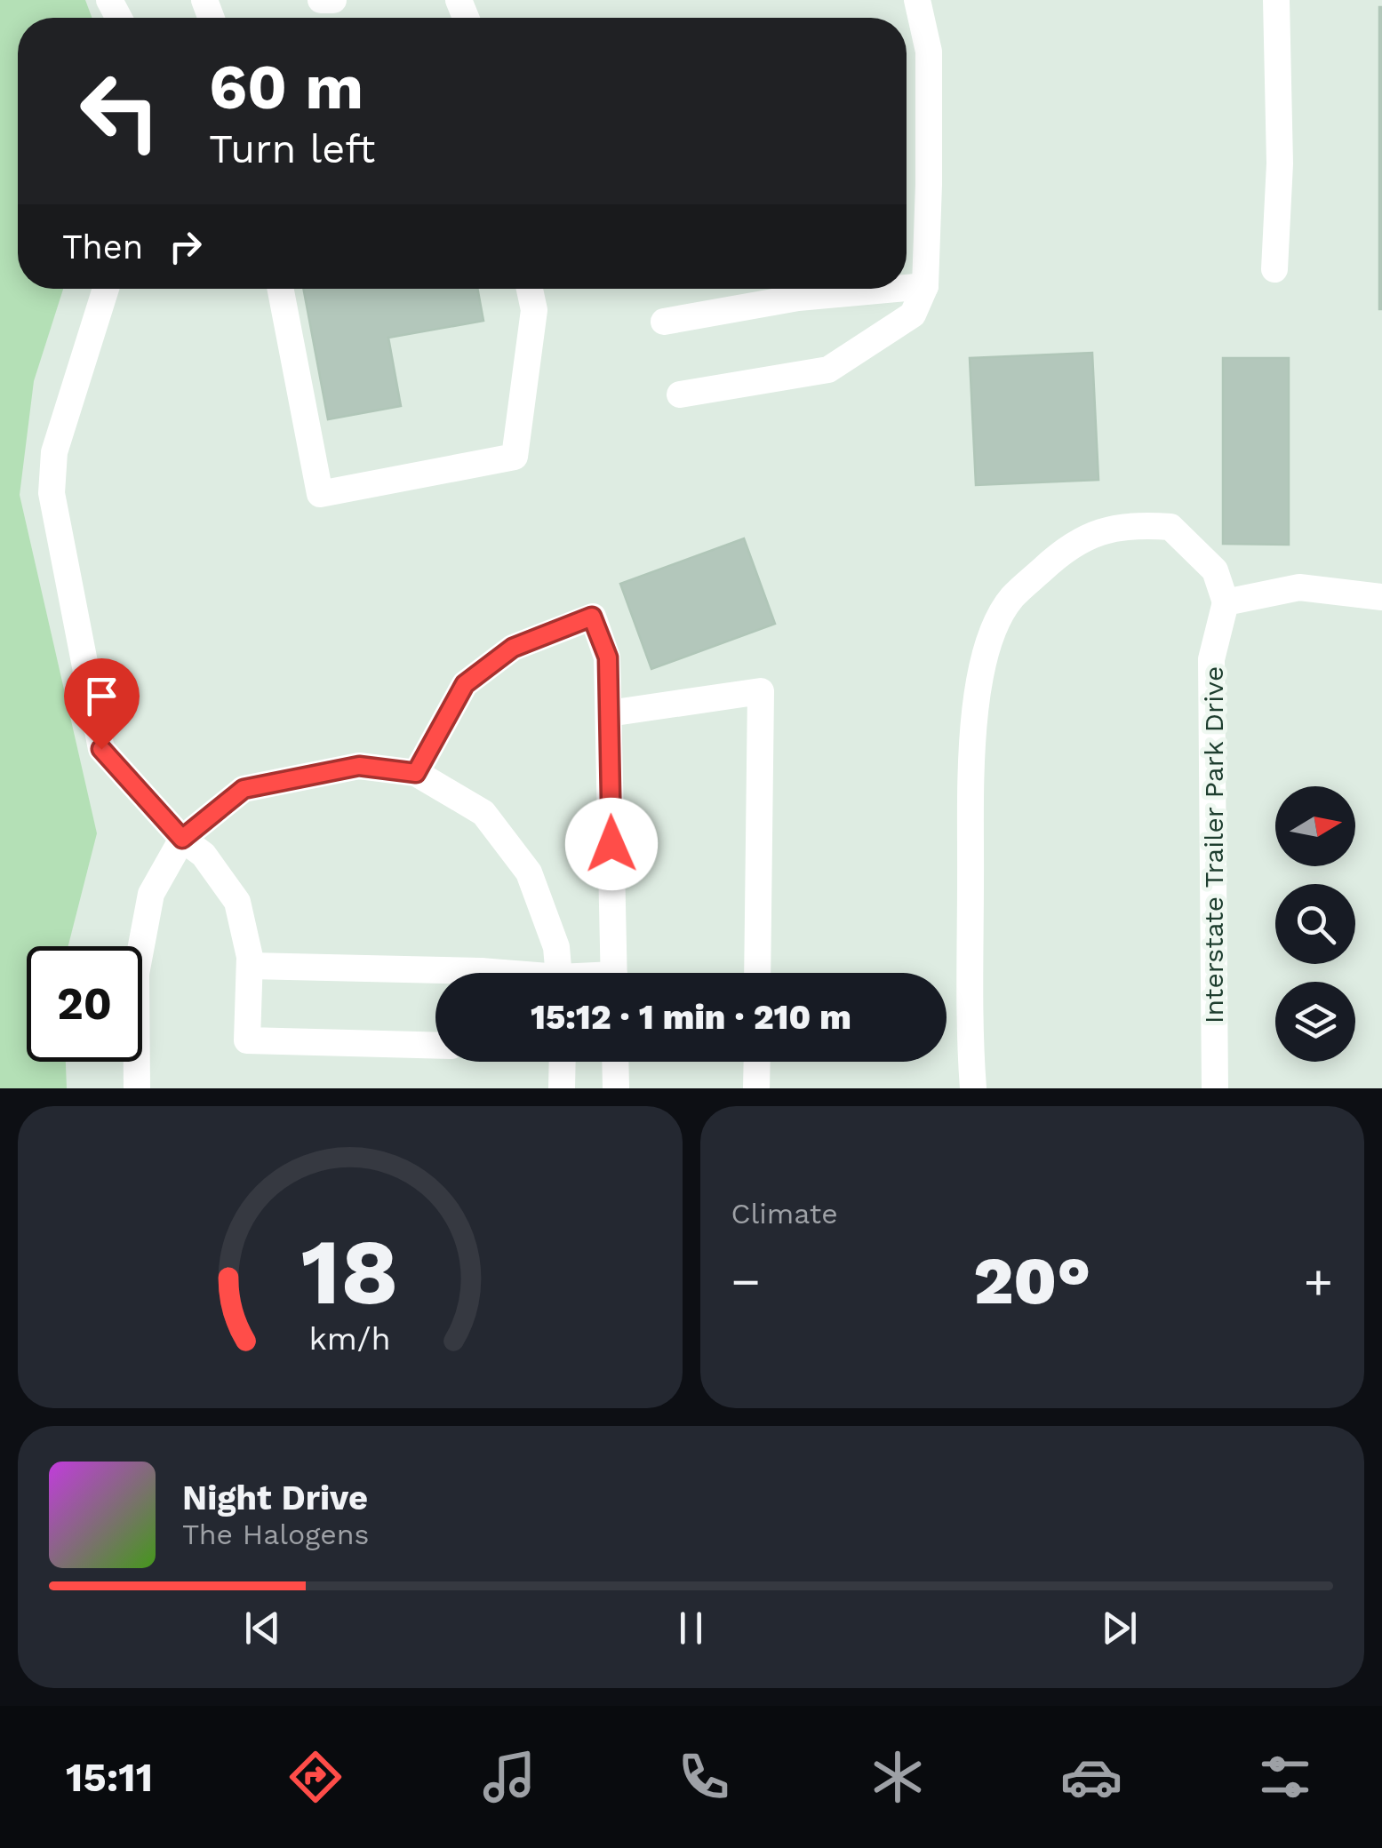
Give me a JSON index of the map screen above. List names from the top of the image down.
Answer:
{
  "streets": {
    "street": ["Interstate Trailer Park Drive"]
  },
  "north": "right",
  "page": {
    "turn": ["60 m", "Turn left"],
    "then": "Then",
    "limit": "20",
    "trip": "15:12 · 1 min · 210 m",
    "tile": "Climate",
    "heat": ["−", "20°", "+"],
    "song": ["Night Drive", "The Halogens"],
    "tabs": "15:11",
    "gauge": ["18", "km/h"]
  }
}
